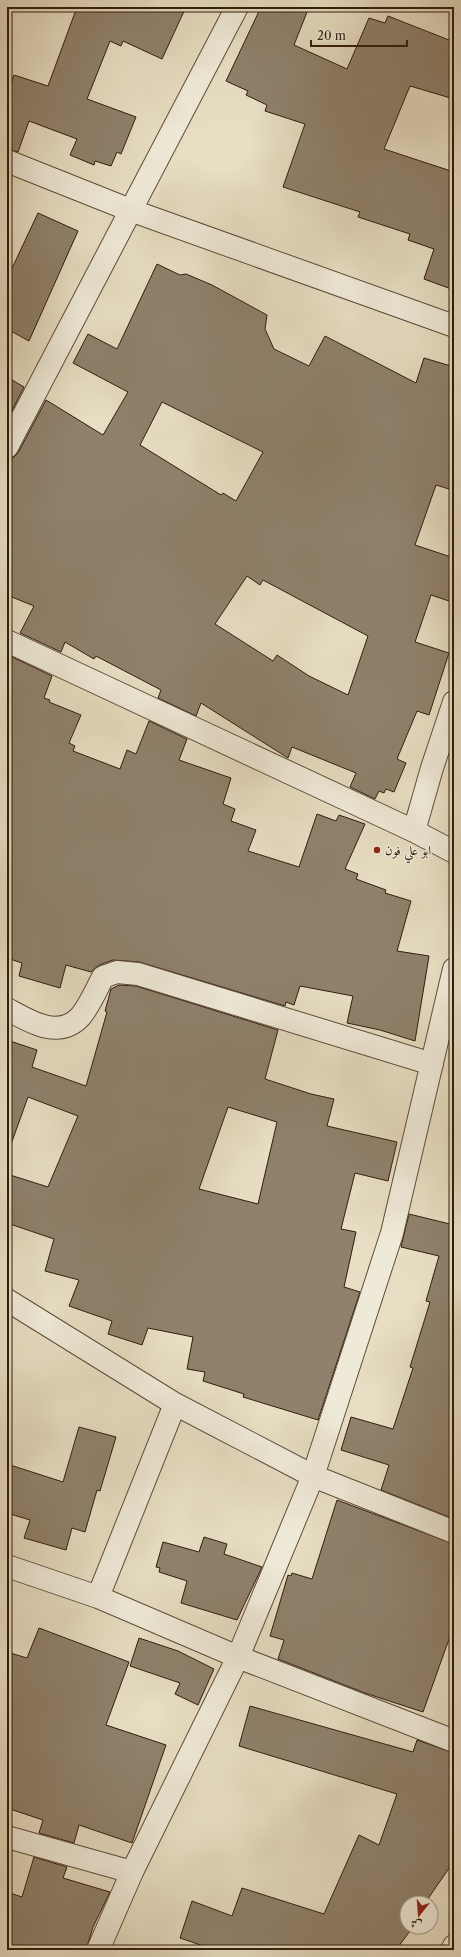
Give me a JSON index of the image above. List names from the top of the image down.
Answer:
{
  "places": ["ابو علي فون"],
  "scale_bar": "20 m",
  "north": "bottom"
}
